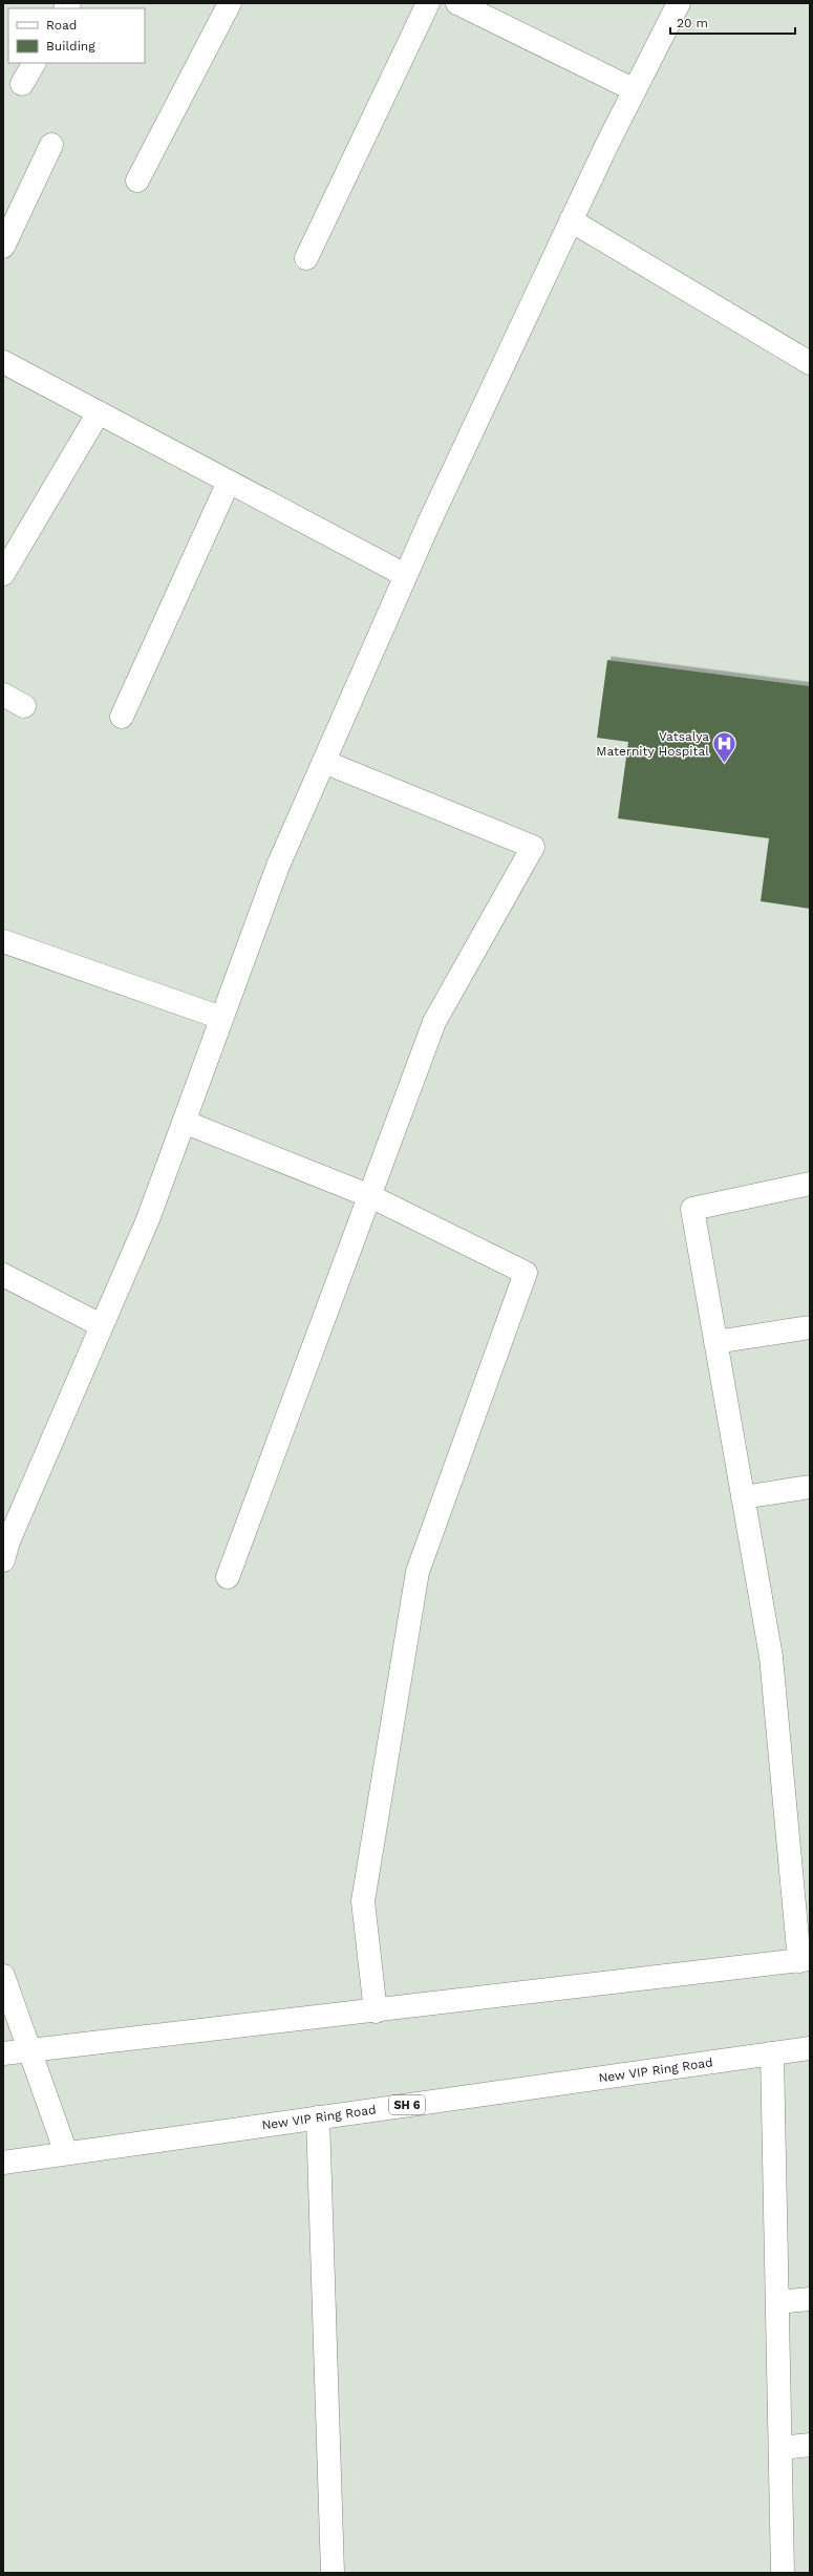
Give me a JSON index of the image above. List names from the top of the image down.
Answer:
{
  "streets": {
    "street": ["New VIP Ring Road", "SH 6"]
  },
  "places": {
    "hospital": ["Vatsalya Maternity Hospital"]
  },
  "legend": ["Road", "Building"],
  "scale_bar": "20 m"
}
